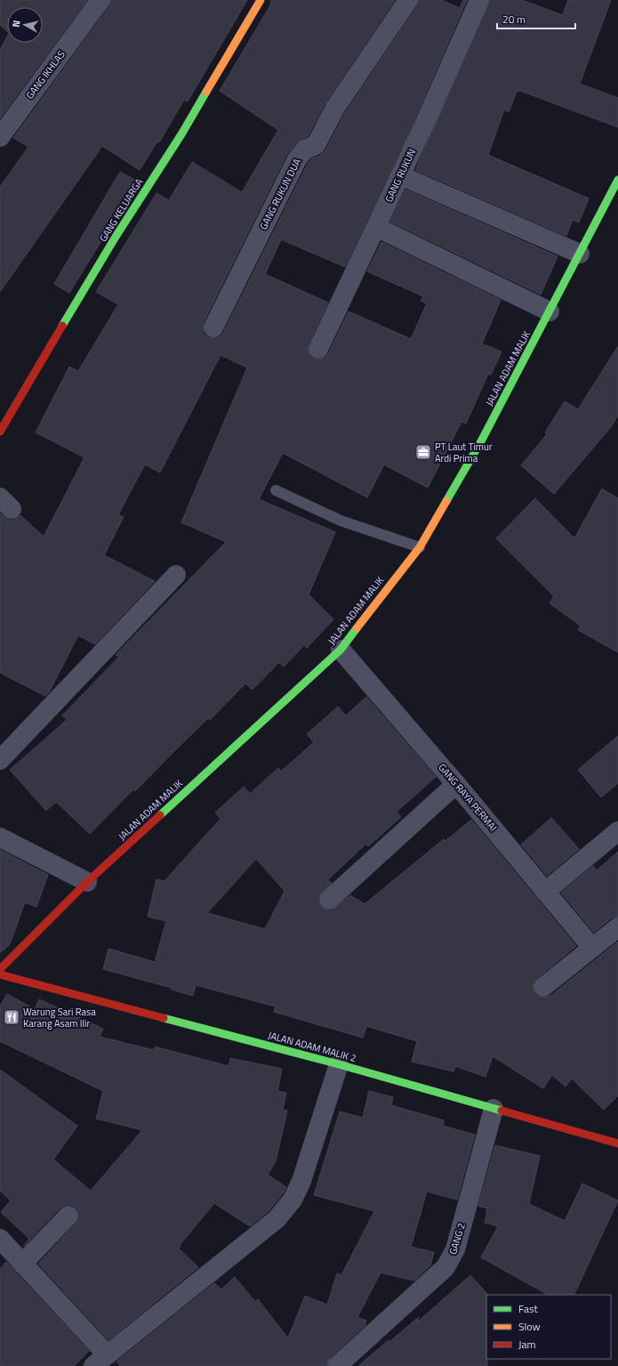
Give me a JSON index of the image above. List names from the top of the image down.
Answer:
{
  "streets": {
    "street": [
      "GANG IKHLAS",
      "GANG RUKUN",
      "GANG RUKUN DUA",
      "GANG KELUARGA",
      "JALAN ADAM MALIK",
      "GANG RAYA PERMAI",
      "JALAN ADAM MALIK 2",
      "GANG 2"
    ]
  },
  "crossings": [
    ["JALAN ADAM MALIK", "GANG RAYA PERMAI"],
    ["JALAN ADAM MALIK 2", "GANG 2"]
  ],
  "places": {
    "office": ["PT Laut Timur Ardi Prima"],
    "restaurant": ["Warung Sari Rasa Karang Asam Ilir"]
  },
  "legend": ["Fast", "Slow", "Jam"],
  "scale_bar": "20 m",
  "north": "left"
}
